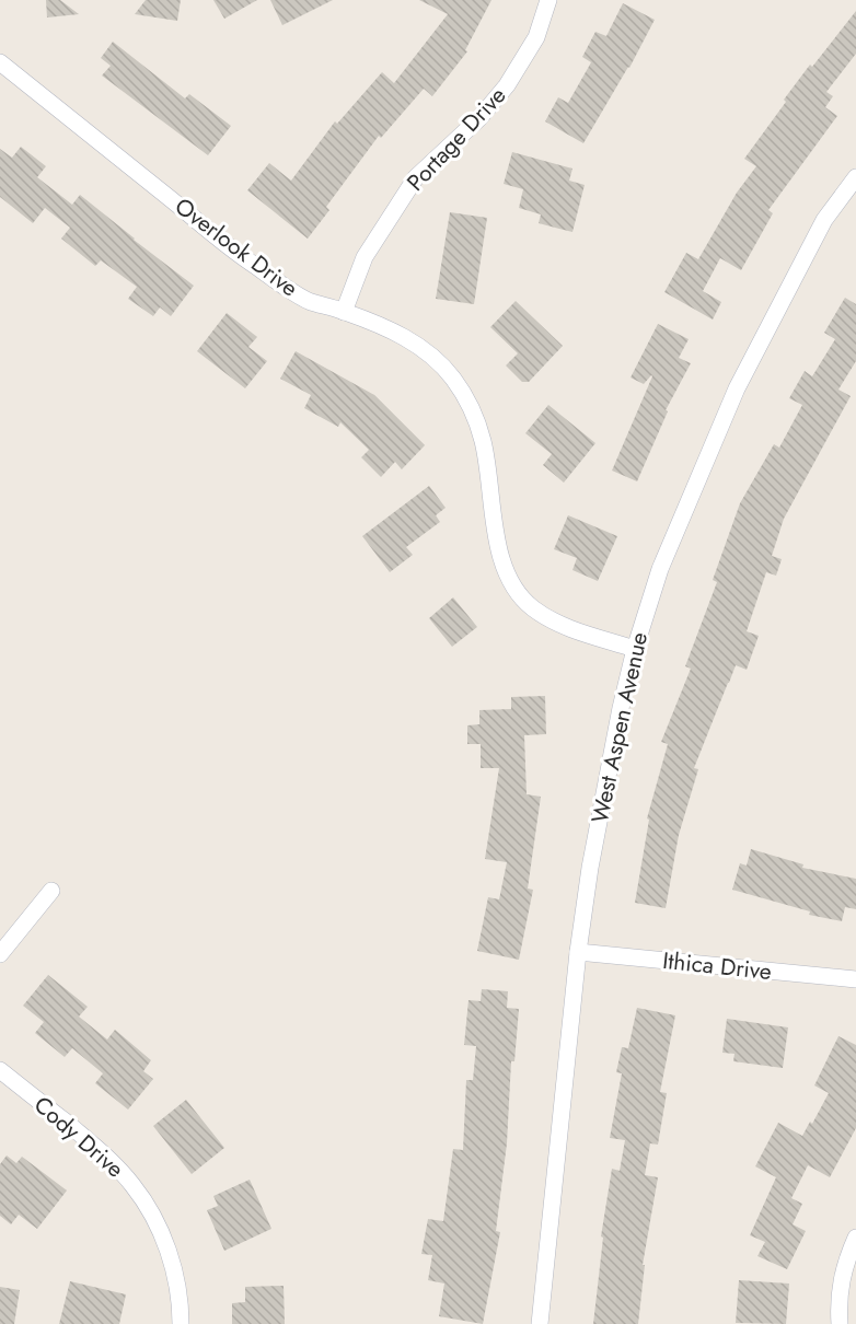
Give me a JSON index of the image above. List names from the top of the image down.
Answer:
{
  "streets": {
    "street": [
      "Portage Drive",
      "Overlook Drive",
      "West Aspen Avenue",
      "Ithica Drive",
      "Cody Drive"
    ]
  },
  "crossings": [
    ["Portage Drive", "Overlook Drive"],
    ["Overlook Drive", "West Aspen Avenue"],
    ["West Aspen Avenue", "Ithica Drive"]
  ]
}
